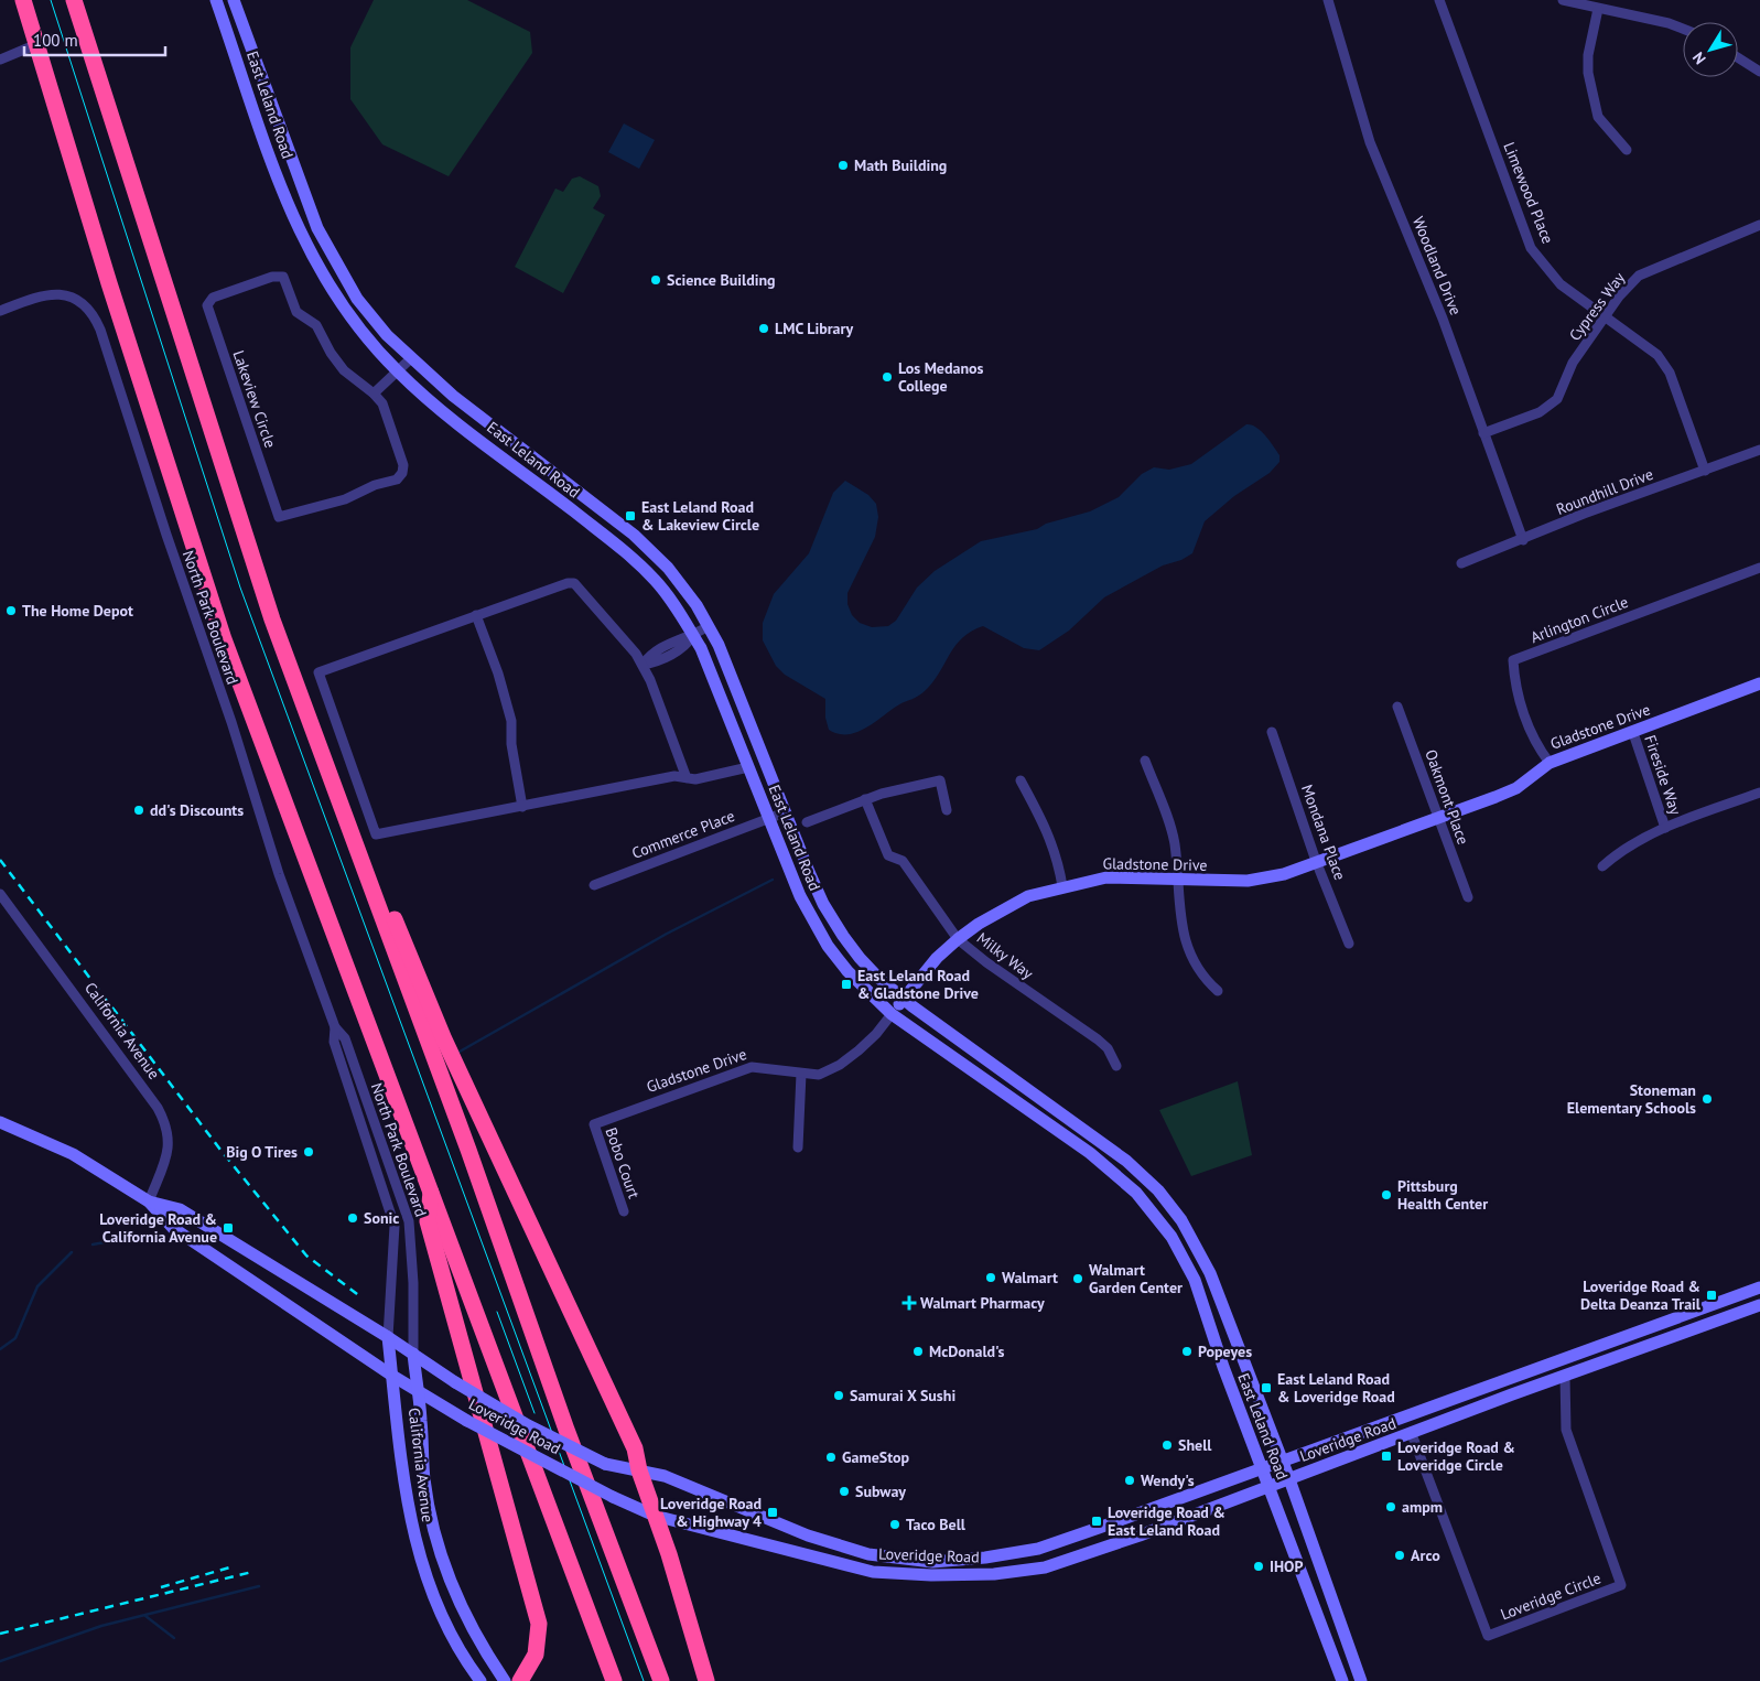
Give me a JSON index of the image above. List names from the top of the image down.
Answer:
{
  "streets": {
    "main road": [
      "East Leland Road",
      "Gladstone Drive",
      "California Avenue",
      "Loveridge Road"
    ],
    "street": [
      "Limewood Place",
      "Woodland Drive",
      "Cypress Way",
      "Lakeview Circle",
      "Roundhill Drive",
      "North Park Boulevard",
      "Arlington Circle",
      "Fireside Way",
      "Oakmont Place",
      "Mondana Place",
      "Commerce Place",
      "Milky Way",
      "Bobo Court",
      "Loveridge Circle"
    ]
  },
  "crossings": [
    ["East Leland Road", "Gladstone Drive"],
    ["East Leland Road", "Commerce Place"],
    ["East Leland Road", "Loveridge Road"],
    ["Limewood Place", "Cypress Way"],
    ["Limewood Place", "Roundhill Drive"],
    ["Woodland Drive", "Cypress Way"],
    ["Woodland Drive", "Roundhill Drive"],
    ["North Park Boulevard", "California Avenue"],
    ["North Park Boulevard", "Loveridge Road"],
    ["Arlington Circle", "Gladstone Drive"],
    ["Gladstone Drive", "Fireside Way"],
    ["Gladstone Drive", "Oakmont Place"],
    ["Gladstone Drive", "Mondana Place"],
    ["Gladstone Drive", "Milky Way"],
    ["Gladstone Drive", "Bobo Court"],
    ["California Avenue", "Loveridge Road"],
    ["Loveridge Road", "Loveridge Circle"]
  ],
  "places": {
    "other": [
      "Math Building",
      "Science Building",
      "LMC Library",
      "Los Medanos College",
      "The Home Depot",
      "dd's Discounts",
      "Stoneman Elementary Schools",
      "Big O Tires",
      "Pittsburg Health Center",
      "Sonic",
      "Walmart",
      "Walmart Garden Center",
      "McDonald's",
      "Popeyes",
      "Samurai X Sushi",
      "Shell",
      "GameStop",
      "Wendy's",
      "Subway",
      "ampm",
      "Taco Bell",
      "Arco",
      "IHOP"
    ],
    "transit": [
      "East Leland Road & Lakeview Circle",
      "East Leland Road & Gladstone Drive",
      "Loveridge Road & California Avenue",
      "Loveridge Road & Delta Deanza Trail",
      "East Leland Road & Loveridge Road",
      "Loveridge Road & Loveridge Circle",
      "Loveridge Road & Highway 4",
      "Loveridge Road & East Leland Road"
    ],
    "health": ["Walmart Pharmacy"]
  },
  "scale_bar": "100 m",
  "north": "bottom left"
}
